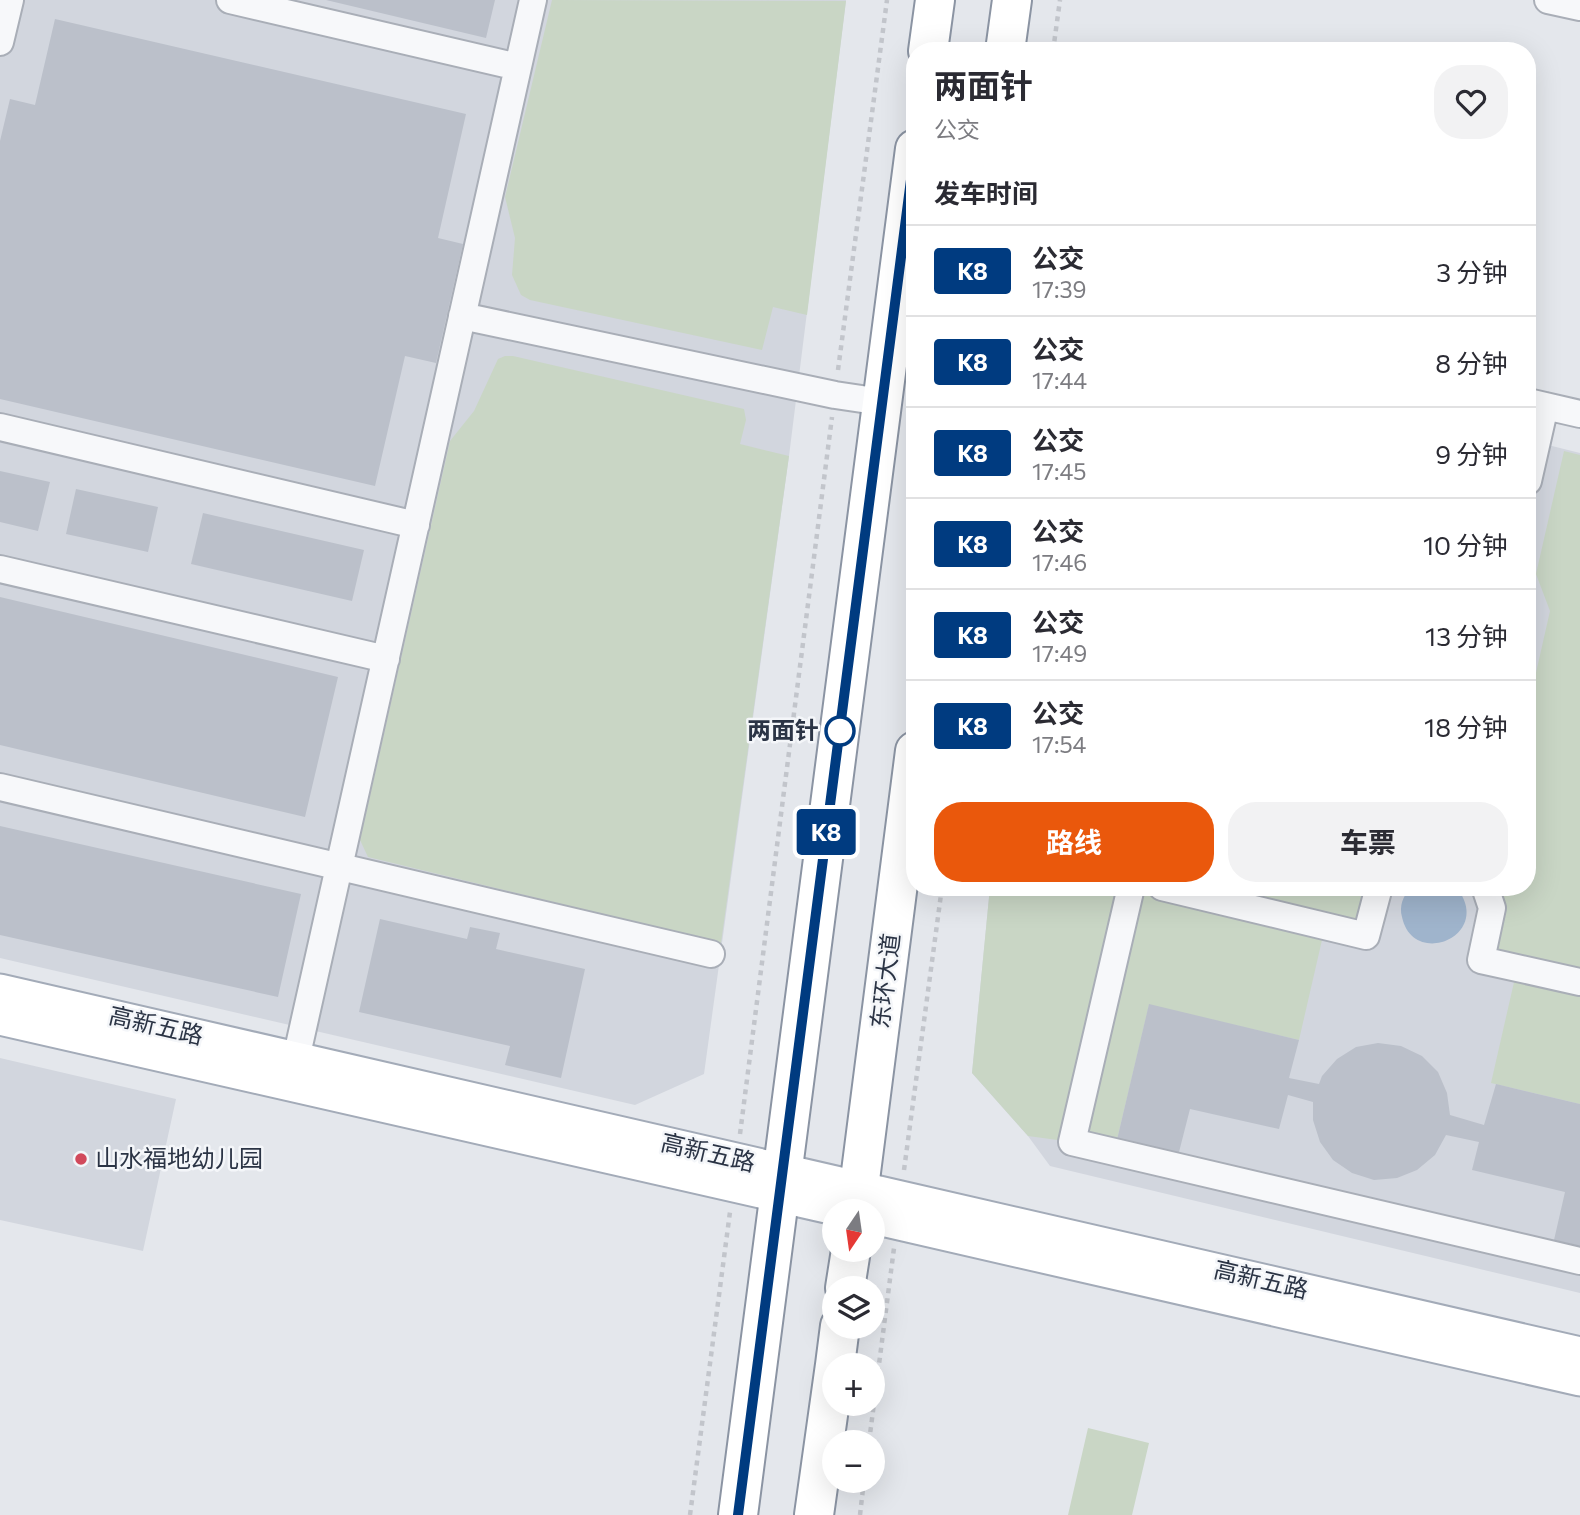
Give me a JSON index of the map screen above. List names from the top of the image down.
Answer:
{
  "streets": {
    "highway": ["东环大道"],
    "main road": ["高新五路"]
  },
  "places": ["两面针", "山水福地幼儿园"],
  "lines": ["bus line K8"],
  "north": "bottom",
  "page": {
    "on_map": "K8",
    "heading": [
      ["两面针", "公交"],
      "发车时间"
    ],
    "list": [
      {
        "mark": "K8",
        "name": "公交",
        "note": "17:39",
        "value": "3 分钟"
      },
      {
        "mark": "K8",
        "name": "公交",
        "note": "17:44",
        "value": "8 分钟"
      },
      {
        "mark": "K8",
        "name": "公交",
        "note": "17:45",
        "value": "9 分钟"
      },
      {
        "mark": "K8",
        "name": "公交",
        "note": "17:46",
        "value": "10 分钟"
      },
      {
        "mark": "K8",
        "name": "公交",
        "note": "17:49",
        "value": "13 分钟"
      },
      {
        "mark": "K8",
        "name": "公交",
        "note": "17:54",
        "value": "18 分钟"
      }
    ],
    "buttons": ["路线", "车票"],
    "map_buttons": ["+", "−"]
  }
}
